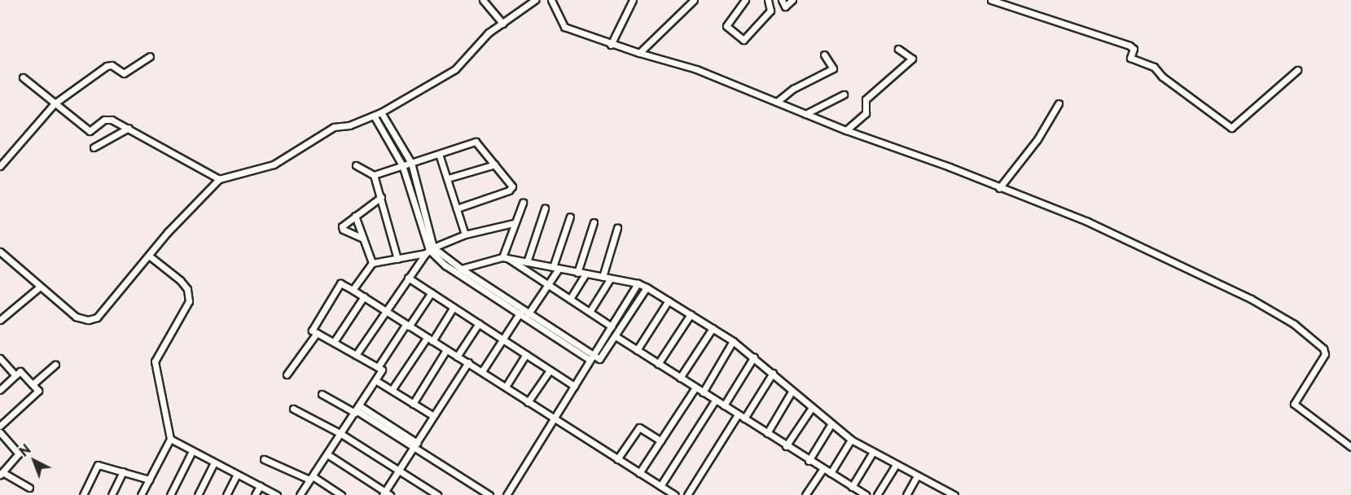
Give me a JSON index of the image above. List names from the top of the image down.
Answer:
{
  "north": "top left"
}
